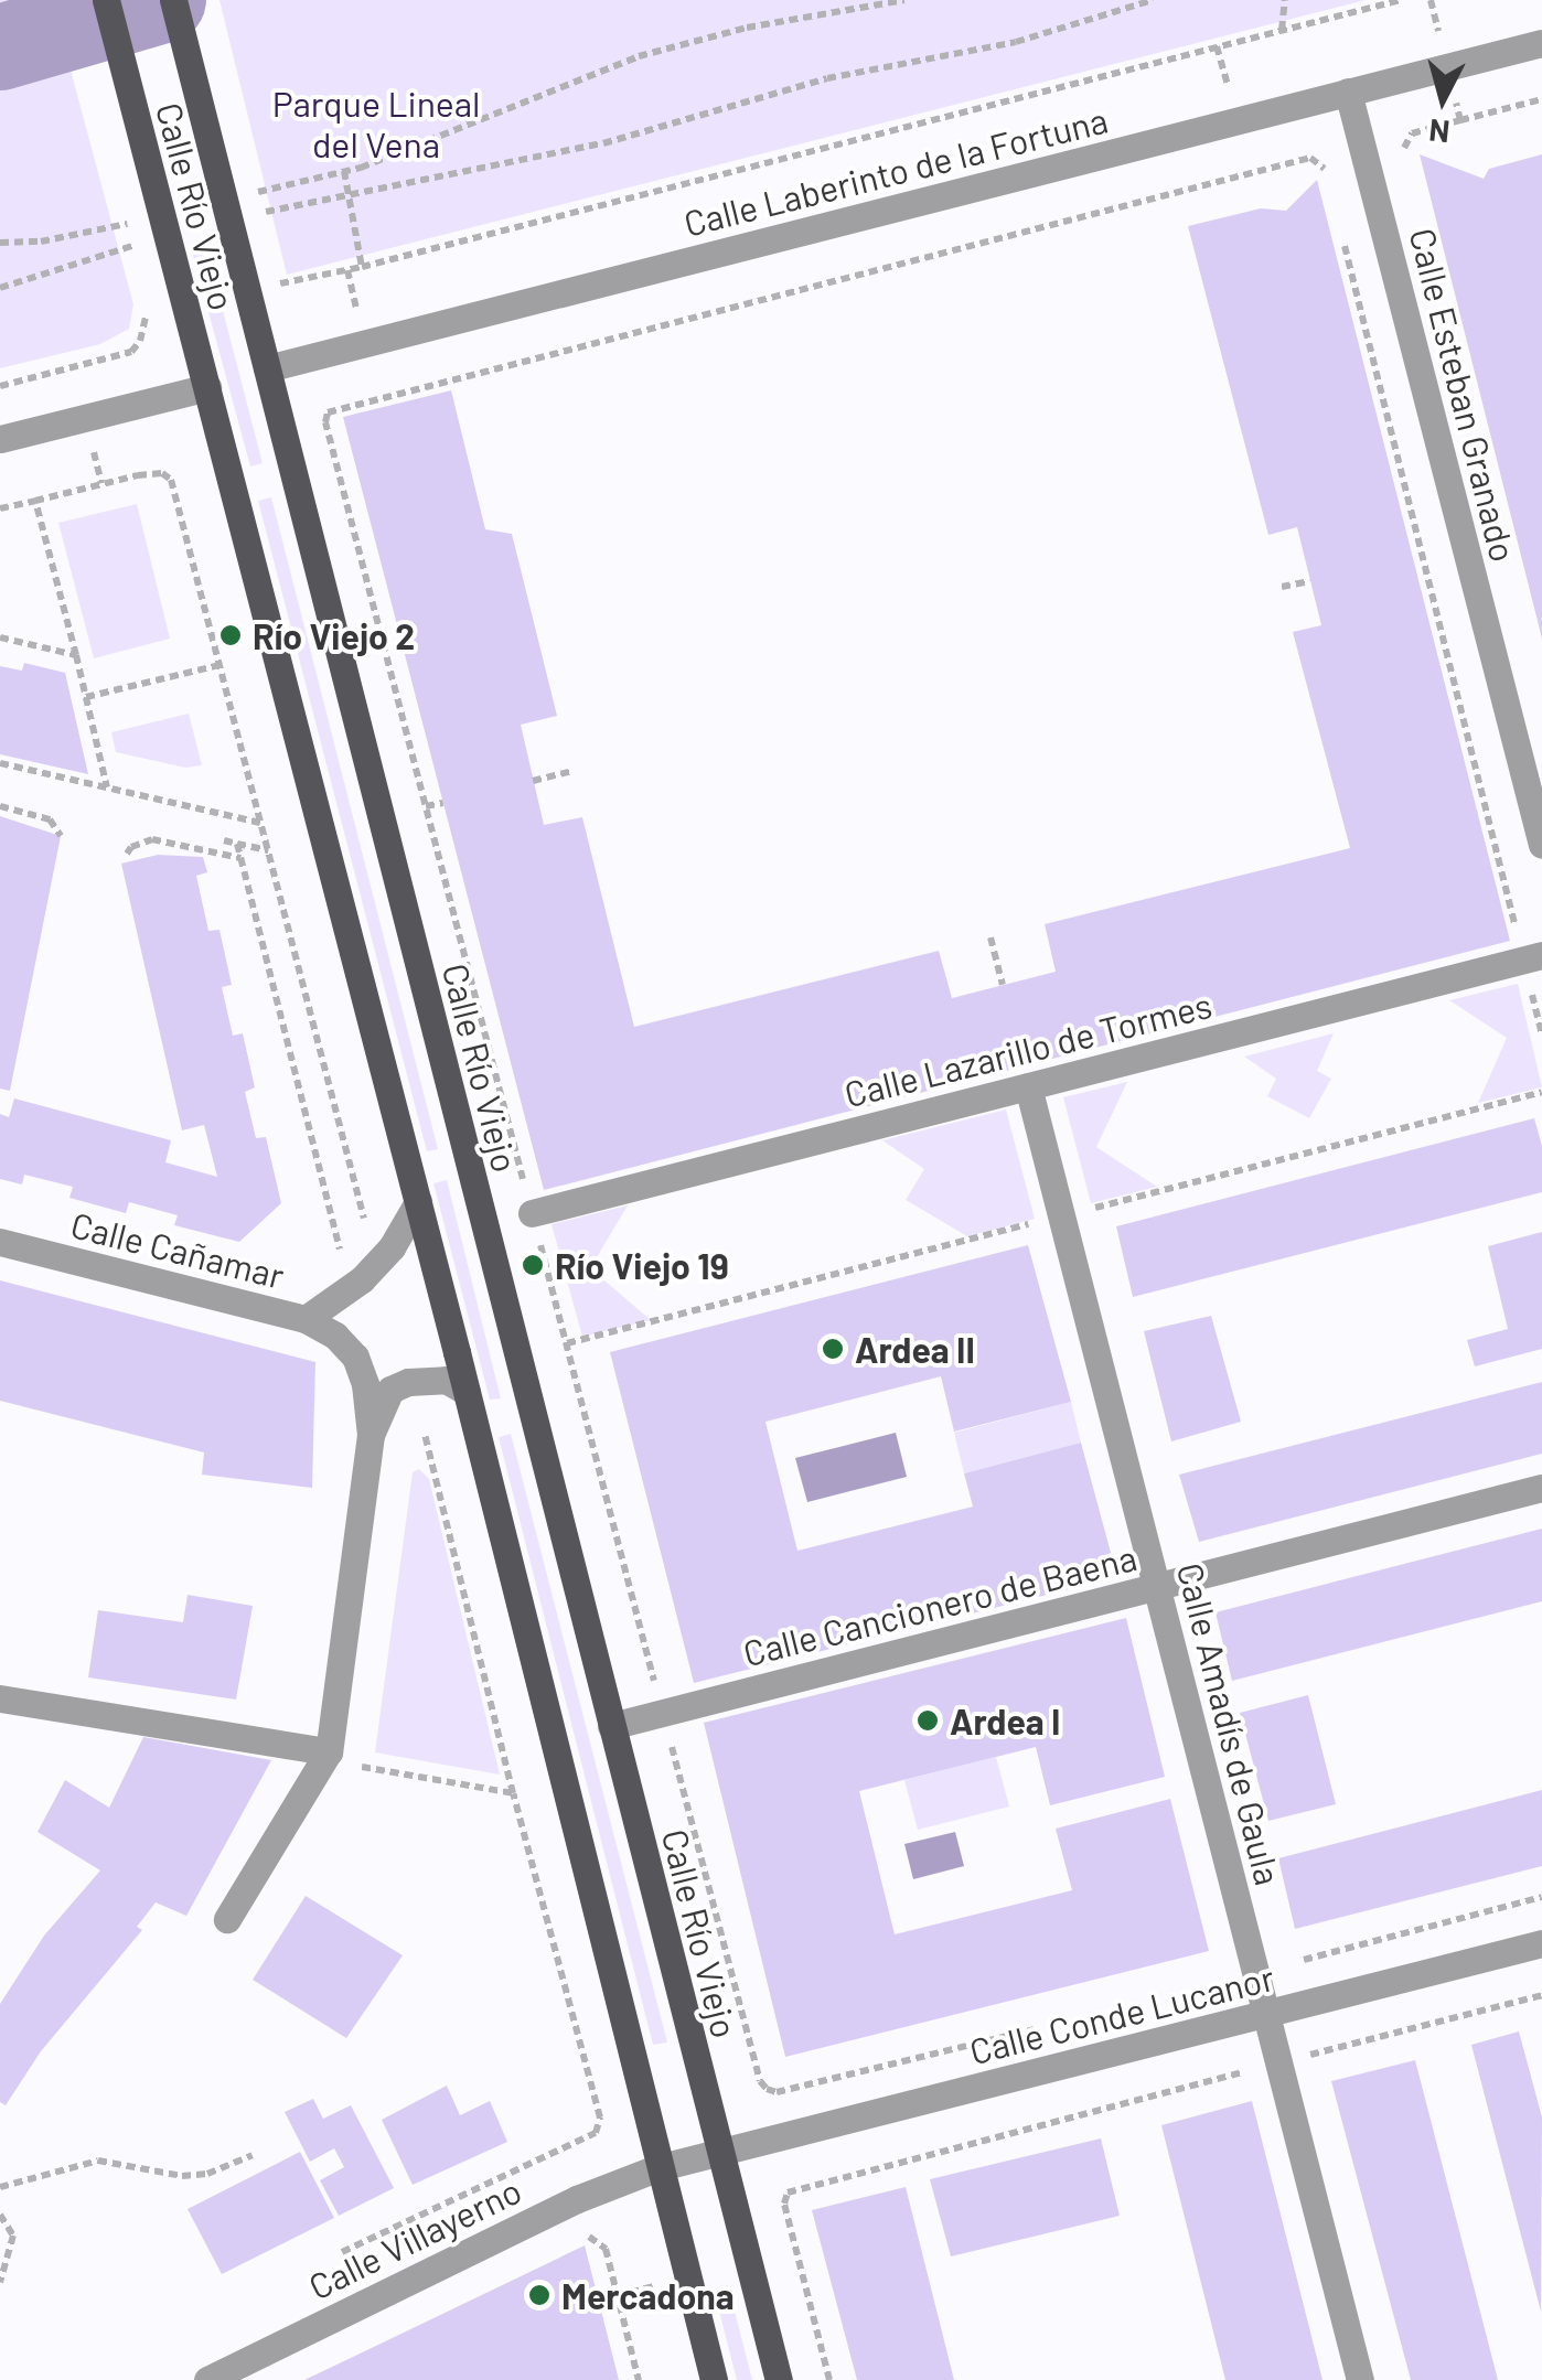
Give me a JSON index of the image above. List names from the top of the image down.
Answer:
{
  "streets": {
    "main road": ["Calle Río Viejo"],
    "street": [
      "Calle Laberinto de la Fortuna",
      "Calle Esteban Granado",
      "Calle Lazarillo de Tormes",
      "Calle Cañamar",
      "Calle Cancionero de Baena",
      "Calle Amadís de Gaula",
      "Calle Conde Lucanor",
      "Calle Villayerno"
    ]
  },
  "crossings": [
    ["Calle Laberinto de la Fortuna", "Calle Río Viejo"],
    ["Calle Laberinto de la Fortuna", "Calle Esteban Granado"],
    ["Calle Río Viejo", "Calle Cañamar"],
    ["Calle Río Viejo", "Calle Cancionero de Baena"],
    ["Calle Río Viejo", "Calle Conde Lucanor"],
    ["Calle Río Viejo", "Calle Villayerno"],
    ["Calle Lazarillo de Tormes", "Calle Amadís de Gaula"],
    ["Calle Cancionero de Baena", "Calle Amadís de Gaula"],
    ["Calle Amadís de Gaula", "Calle Conde Lucanor"]
  ],
  "parks": ["Parque Lineal del Vena"],
  "places": [
    "Río Viejo 2",
    "Río Viejo 19",
    "Ardea II",
    "Ardea I",
    "Mercadona"
  ],
  "north": "bottom"
}
